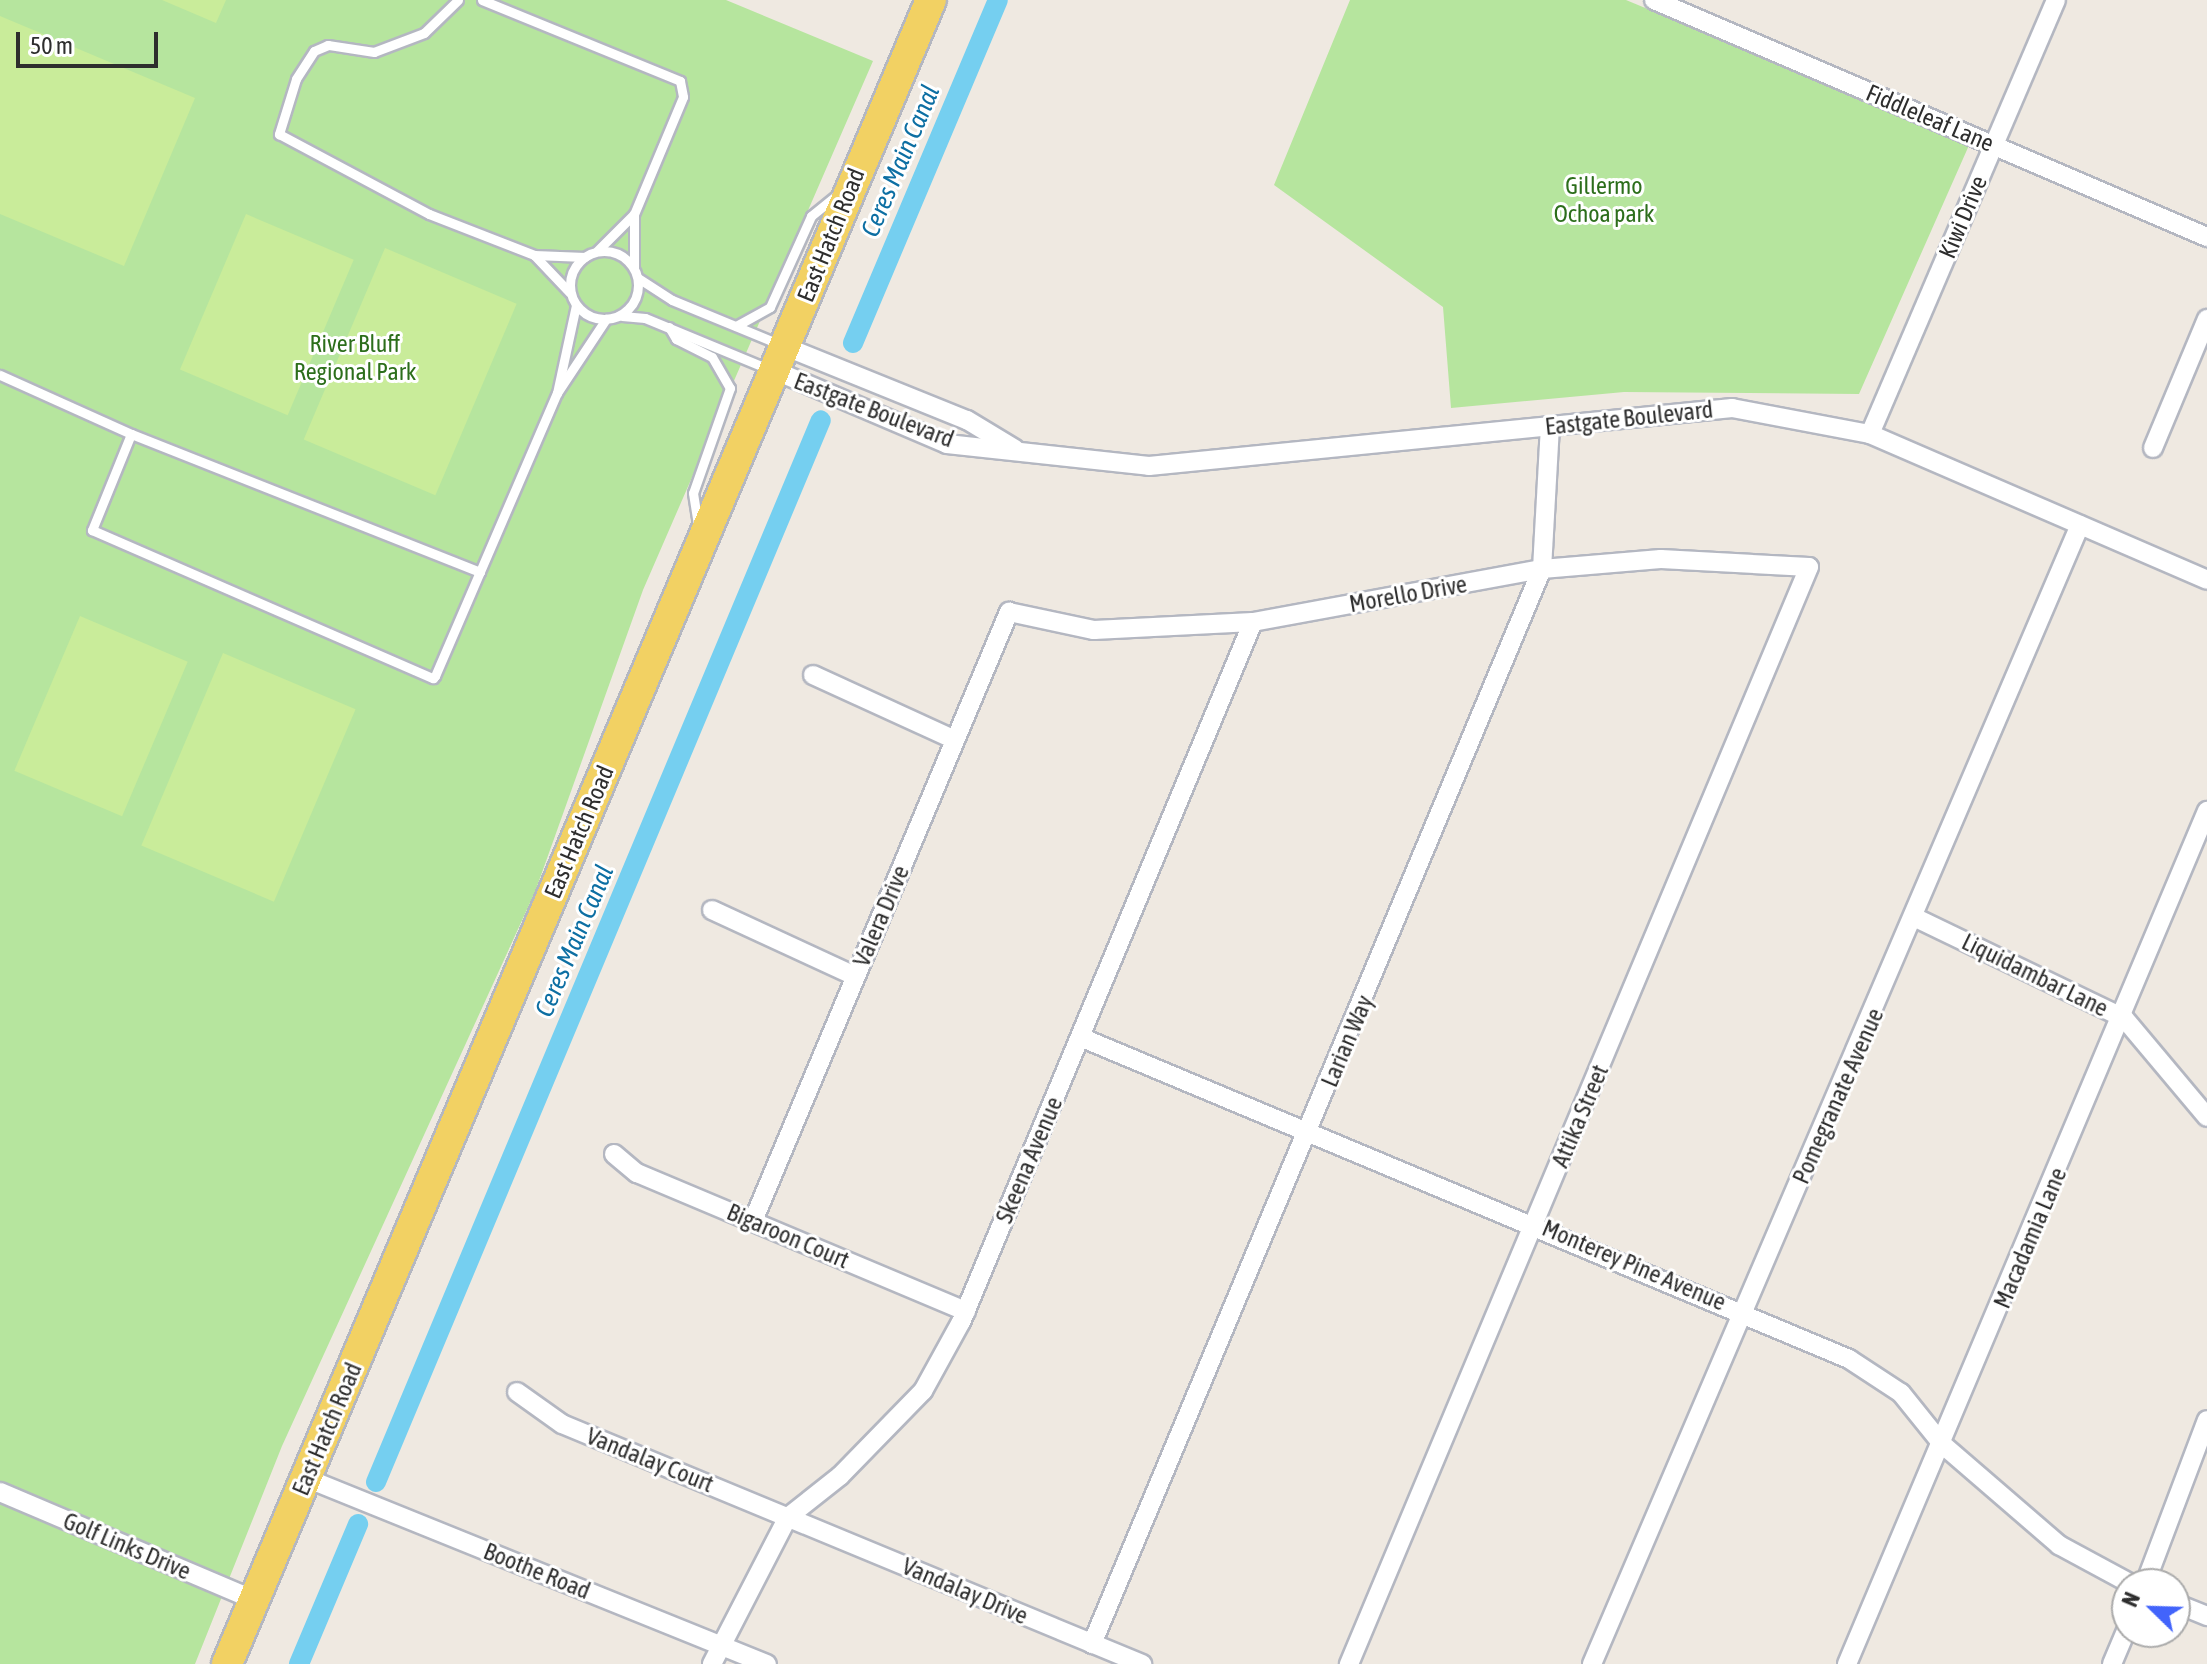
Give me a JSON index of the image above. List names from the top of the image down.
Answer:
{
  "streets": {
    "main road": ["East Hatch Road"],
    "street": [
      "Fiddleleaf Lane",
      "Kiwi Drive",
      "Eastgate Boulevard",
      "Morello Drive",
      "Valera Drive",
      "Liquidambar Lane",
      "Larian Way",
      "Pomegranate Avenue",
      "Attika Street",
      "Skeena Avenue",
      "Bigaroon Court",
      "Macadamia Lane",
      "Monterey Pine Avenue",
      "Vandalay Court",
      "Golf Links Drive",
      "Boothe Road",
      "Vandalay Drive"
    ]
  },
  "crossings": [
    ["Fiddleleaf Lane", "Kiwi Drive"],
    ["Kiwi Drive", "Eastgate Boulevard"],
    ["East Hatch Road", "Eastgate Boulevard"],
    ["East Hatch Road", "Golf Links Drive"],
    ["East Hatch Road", "Boothe Road"],
    ["Eastgate Boulevard", "Larian Way"],
    ["Eastgate Boulevard", "Pomegranate Avenue"],
    ["Morello Drive", "Valera Drive"],
    ["Morello Drive", "Larian Way"],
    ["Morello Drive", "Attika Street"],
    ["Morello Drive", "Skeena Avenue"],
    ["Valera Drive", "Bigaroon Court"],
    ["Liquidambar Lane", "Pomegranate Avenue"],
    ["Liquidambar Lane", "Macadamia Lane"],
    ["Larian Way", "Monterey Pine Avenue"],
    ["Larian Way", "Vandalay Drive"],
    ["Pomegranate Avenue", "Monterey Pine Avenue"],
    ["Attika Street", "Monterey Pine Avenue"],
    ["Skeena Avenue", "Bigaroon Court"],
    ["Skeena Avenue", "Monterey Pine Avenue"],
    ["Skeena Avenue", "Vandalay Court"],
    ["Skeena Avenue", "Boothe Road"],
    ["Skeena Avenue", "Vandalay Drive"],
    ["Macadamia Lane", "Monterey Pine Avenue"],
    ["Vandalay Court", "Vandalay Drive"]
  ],
  "water": ["Ceres Main Canal"],
  "parks": ["Gillermo Ochoa park", "River Bluff Regional Park"],
  "scale_bar": "50 m",
  "north": "top left"
}
